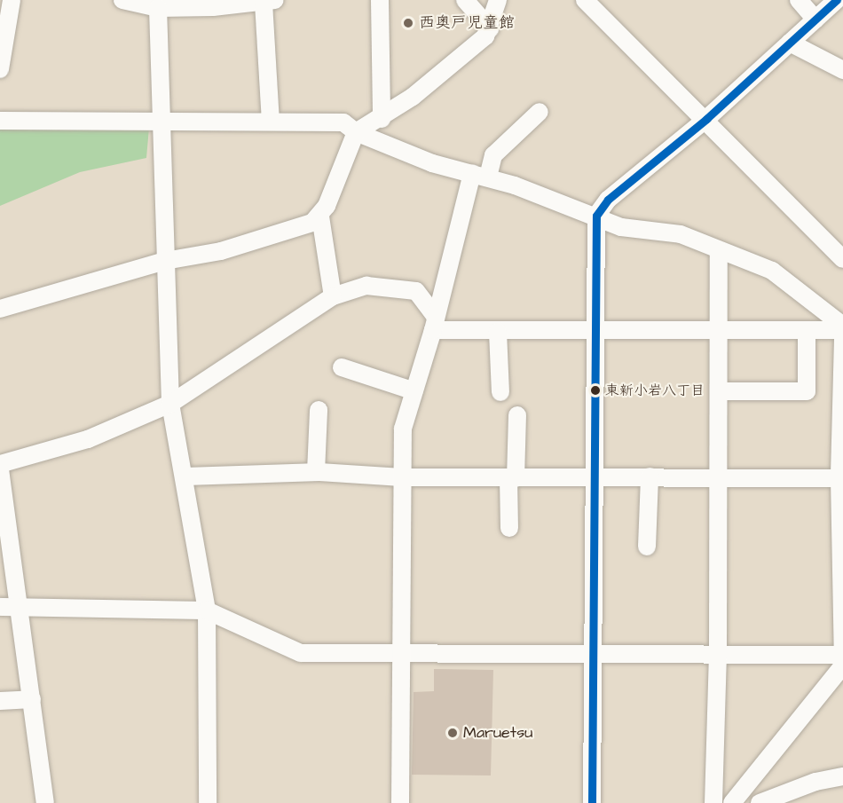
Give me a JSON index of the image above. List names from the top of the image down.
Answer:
{
  "places": ["西奥戸児童館", "東新小岩八丁目", "Maruetsu"]
}
